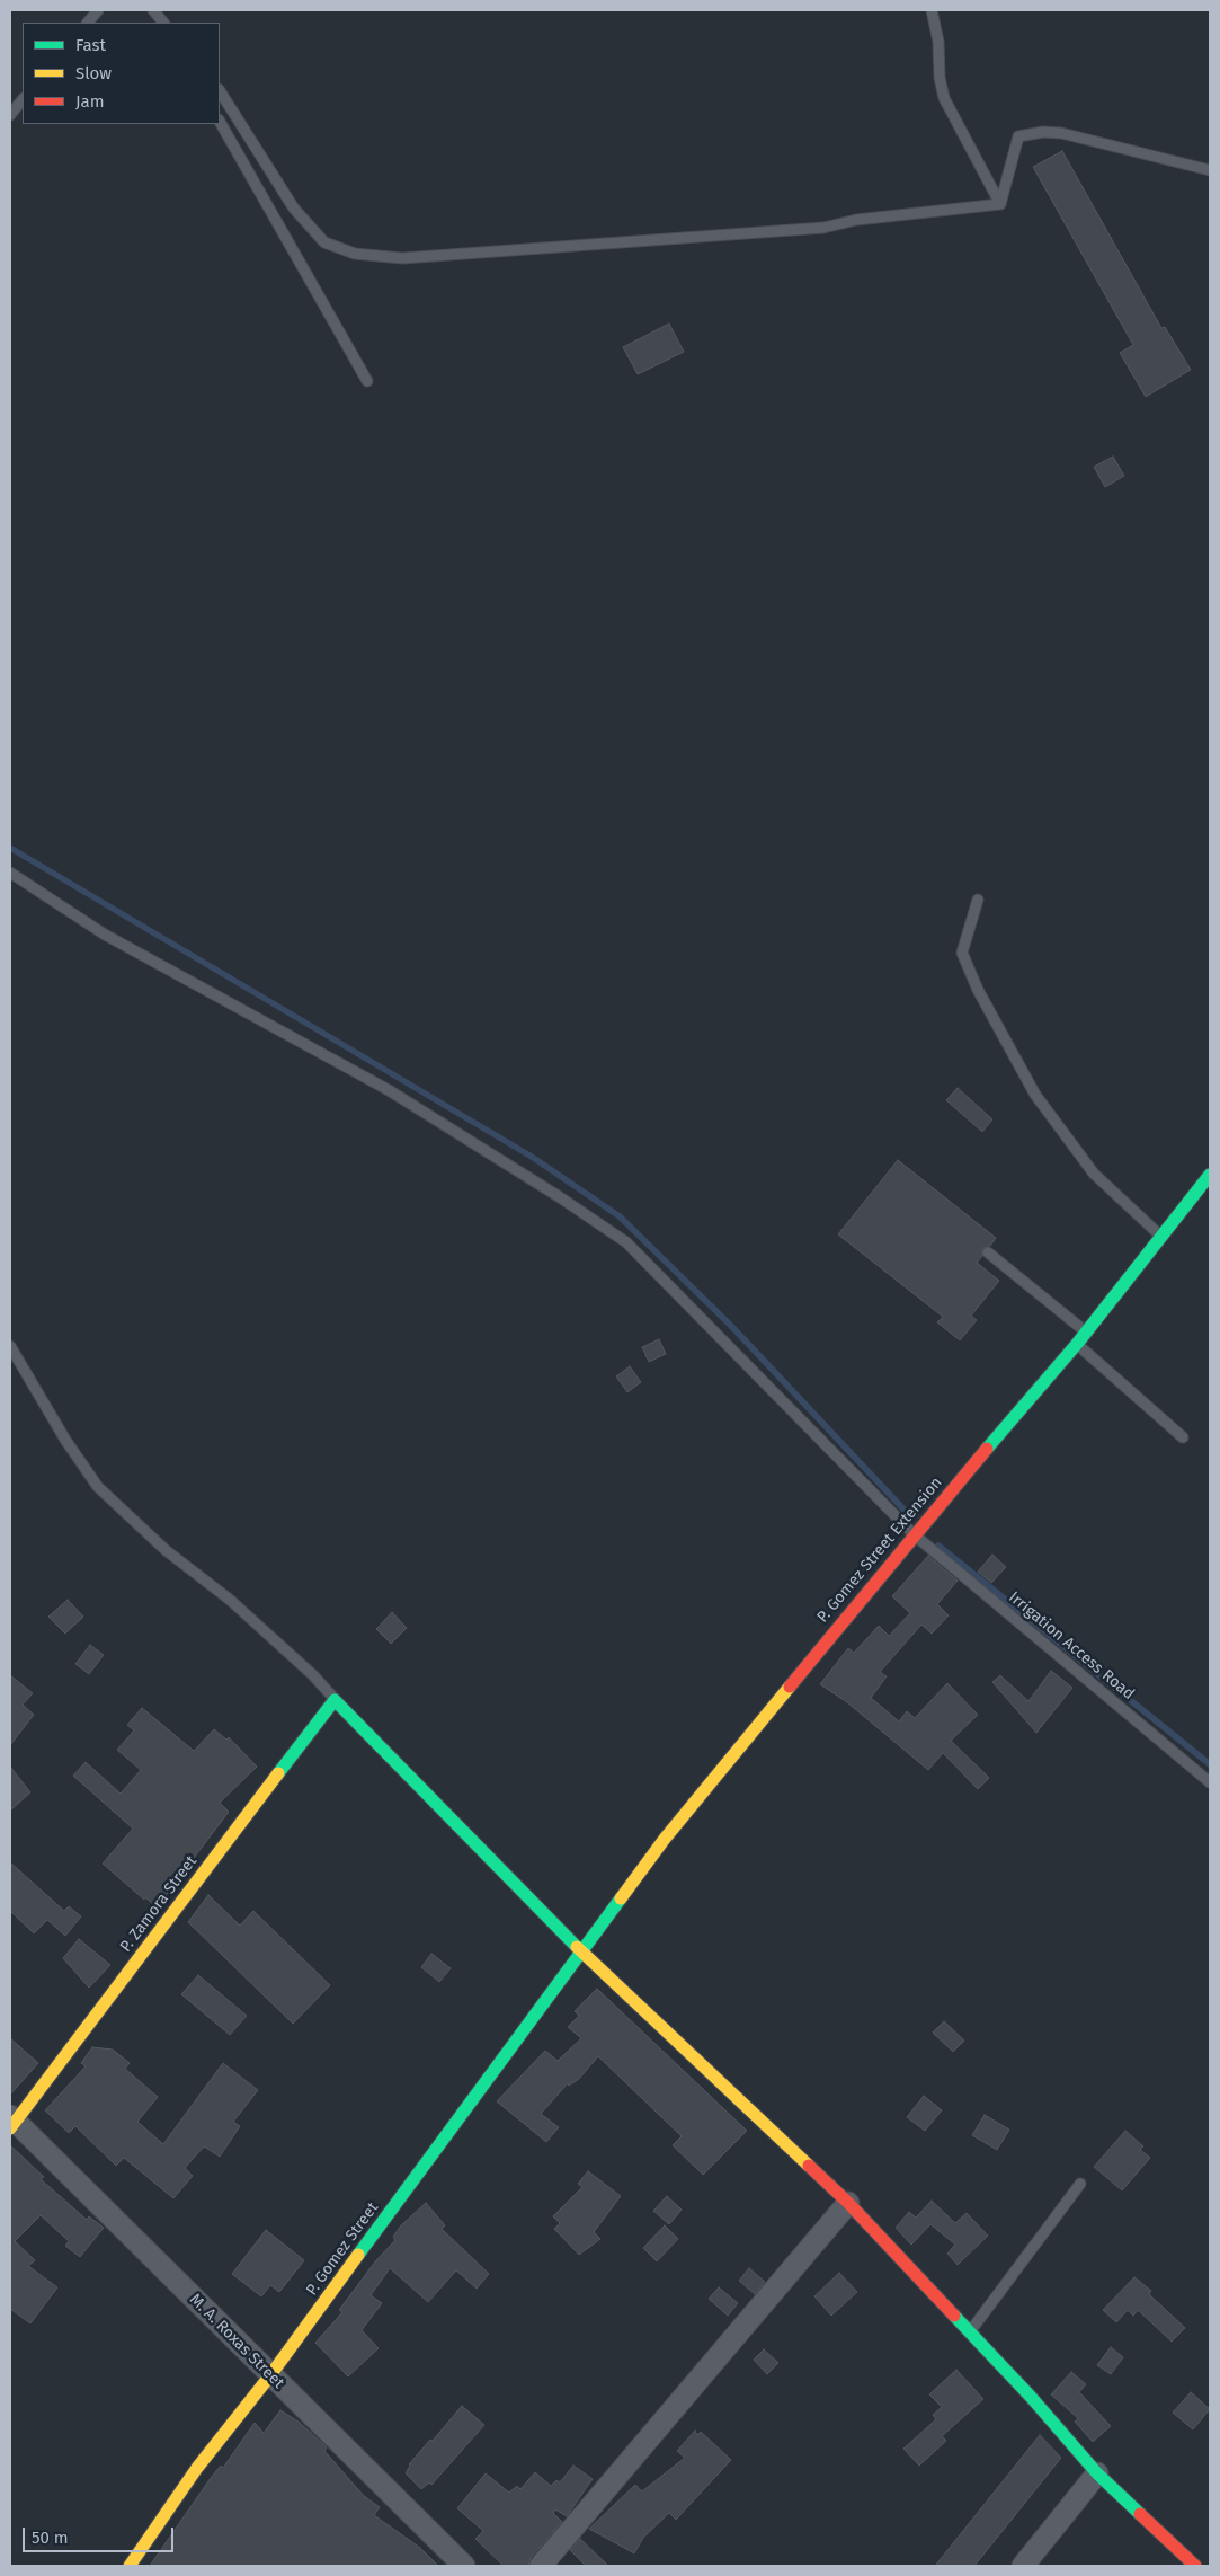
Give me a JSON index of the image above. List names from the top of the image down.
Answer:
{
  "streets": {
    "street": [
      "P. Gomez Street Extension",
      "P. Zamora Street",
      "P. Gomez Street",
      "M. A. Roxas Street"
    ],
    "lane": ["Irrigation Access Road"]
  },
  "crossings": [
    ["P. Gomez Street Extension", "Irrigation Access Road"],
    ["P. Gomez Street Extension", "P. Gomez Street"],
    ["P. Zamora Street", "M. A. Roxas Street"],
    ["P. Gomez Street", "M. A. Roxas Street"]
  ],
  "legend": ["Fast", "Slow", "Jam"],
  "scale_bar": "50 m"
}
